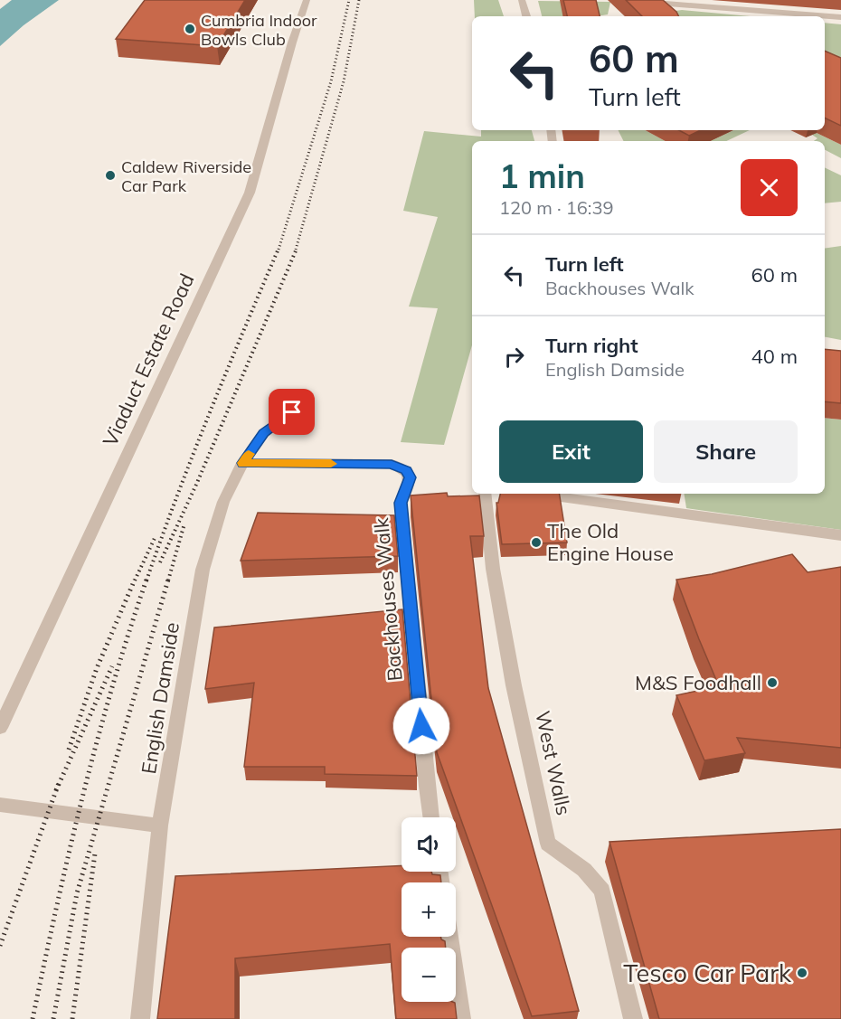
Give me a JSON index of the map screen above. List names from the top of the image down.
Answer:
{
  "streets": {
    "street": [
      "Viaduct Estate Road",
      "Backhouses Walk",
      "English Damside",
      "West Walls"
    ]
  },
  "crossings": [
    ["Backhouses Walk", "English Damside"]
  ],
  "places": [
    "Cumbria Indoor Bowls Club",
    "Caldew Riverside Car Park",
    "The Old Engine House",
    "M&S Foodhall",
    "Tesco Car Park"
  ],
  "page": {
    "turn": ["60 m", "Turn left"],
    "heading": ["1 min", "120 m · 16:39"],
    "list": [
      {
        "name": "Turn left",
        "note": "Backhouses Walk",
        "value": "60 m"
      },
      {
        "name": "Turn right",
        "note": "English Damside",
        "value": "40 m"
      }
    ],
    "buttons": ["Exit", "Share"],
    "map_buttons": ["+", "−"]
  }
}
